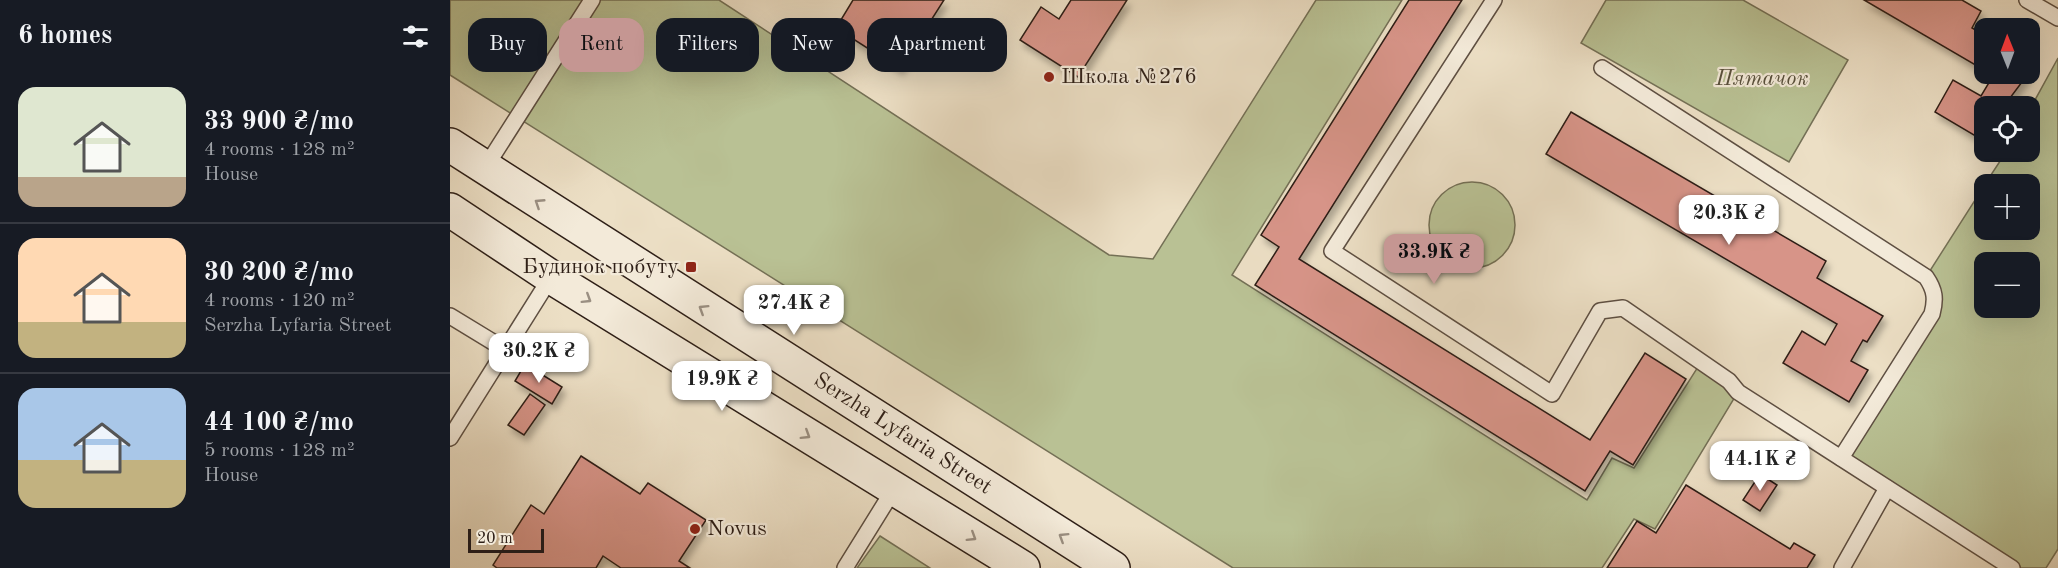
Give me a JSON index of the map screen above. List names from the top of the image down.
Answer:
{
  "streets": {
    "street": ["Serzha Lyfaria Street"]
  },
  "parks": ["Пятачок"],
  "places": {
    "other": ["Школа №276", "Novus"],
    "transit": ["Будинок побуту"]
  },
  "scale_bar": "20 m",
  "north": "top",
  "page": {
    "heading": "6 homes",
    "map_buttons": ["+", "−"],
    "chip": [
      "Buy",
      "Rent",
      "Filters",
      "New",
      "Apartment"
    ],
    "list": [
      {
        "name": "33 900 ₴/mo",
        "note": "4 rooms · 128 m² · House"
      },
      {
        "name": "30 200 ₴/mo",
        "note": "4 rooms · 120 m² · Serzha Lyfaria Street"
      },
      {
        "name": "44 100 ₴/mo",
        "note": "5 rooms · 128 m² · House"
      }
    ],
    "price": [
      "20.3K ₴",
      "33.9K ₴",
      "27.4K ₴",
      "30.2K ₴",
      "19.9K ₴",
      "44.1K ₴"
    ],
    "scale": "20 m"
  }
}
